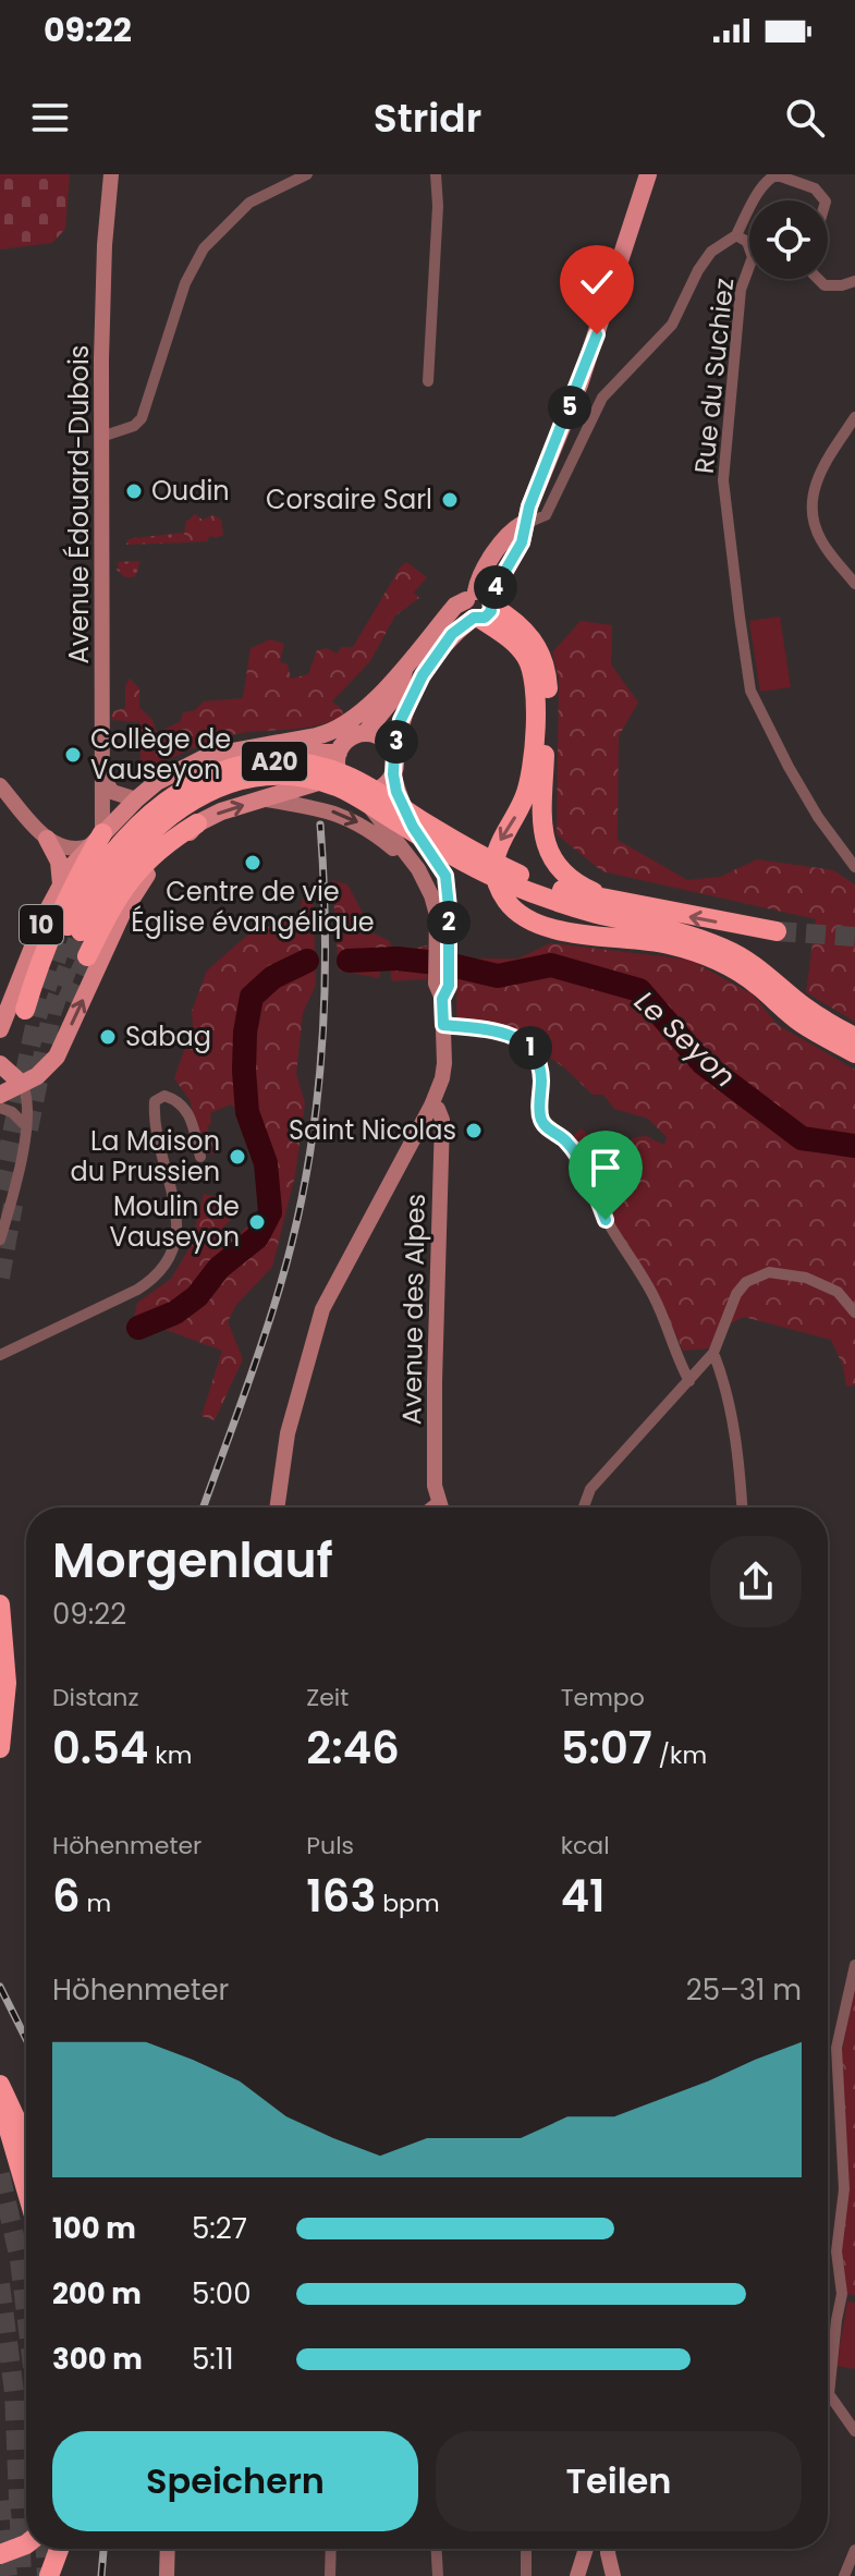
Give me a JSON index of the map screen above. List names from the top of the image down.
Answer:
{
  "streets": {
    "highway": ["A20"],
    "main road": ["Avenue Édouard-Dubois", "10", "Avenue des Alpes"],
    "street": ["Rue du Suchiez"]
  },
  "crossings": [
    ["Rue du Suchiez", "10"],
    ["Avenue Édouard-Dubois", "10"]
  ],
  "water": ["Le Seyon"],
  "places": [
    "Oudin",
    "Corsaire Sarl",
    "Collège de Vauseyon",
    "Centre de vie Église évangélique",
    "Sabag",
    "Saint Nicolas",
    "La Maison du Prussien",
    "Moulin de Vauseyon"
  ],
  "page": {
    "status": "09:22",
    "header": "Stridr",
    "pins": [
      "5",
      "4",
      "3",
      "2",
      "1"
    ],
    "heading": ["Morgenlauf", "09:22"],
    "stats": [
      ["Distanz", "0.54 km"],
      ["Zeit", "2:46"],
      ["Tempo", "5:07 /km"],
      ["Höhenmeter", "6 m"],
      ["Puls", "163 bpm"],
      ["kcal", "41"]
    ],
    "chart": ["Höhenmeter", "25–31 m"],
    "list": [
      {
        "name": "100 m",
        "note": "5:27"
      },
      {
        "name": "200 m",
        "note": "5:00"
      },
      {
        "name": "300 m",
        "note": "5:11"
      }
    ],
    "buttons": ["Speichern", "Teilen"]
  }
}
